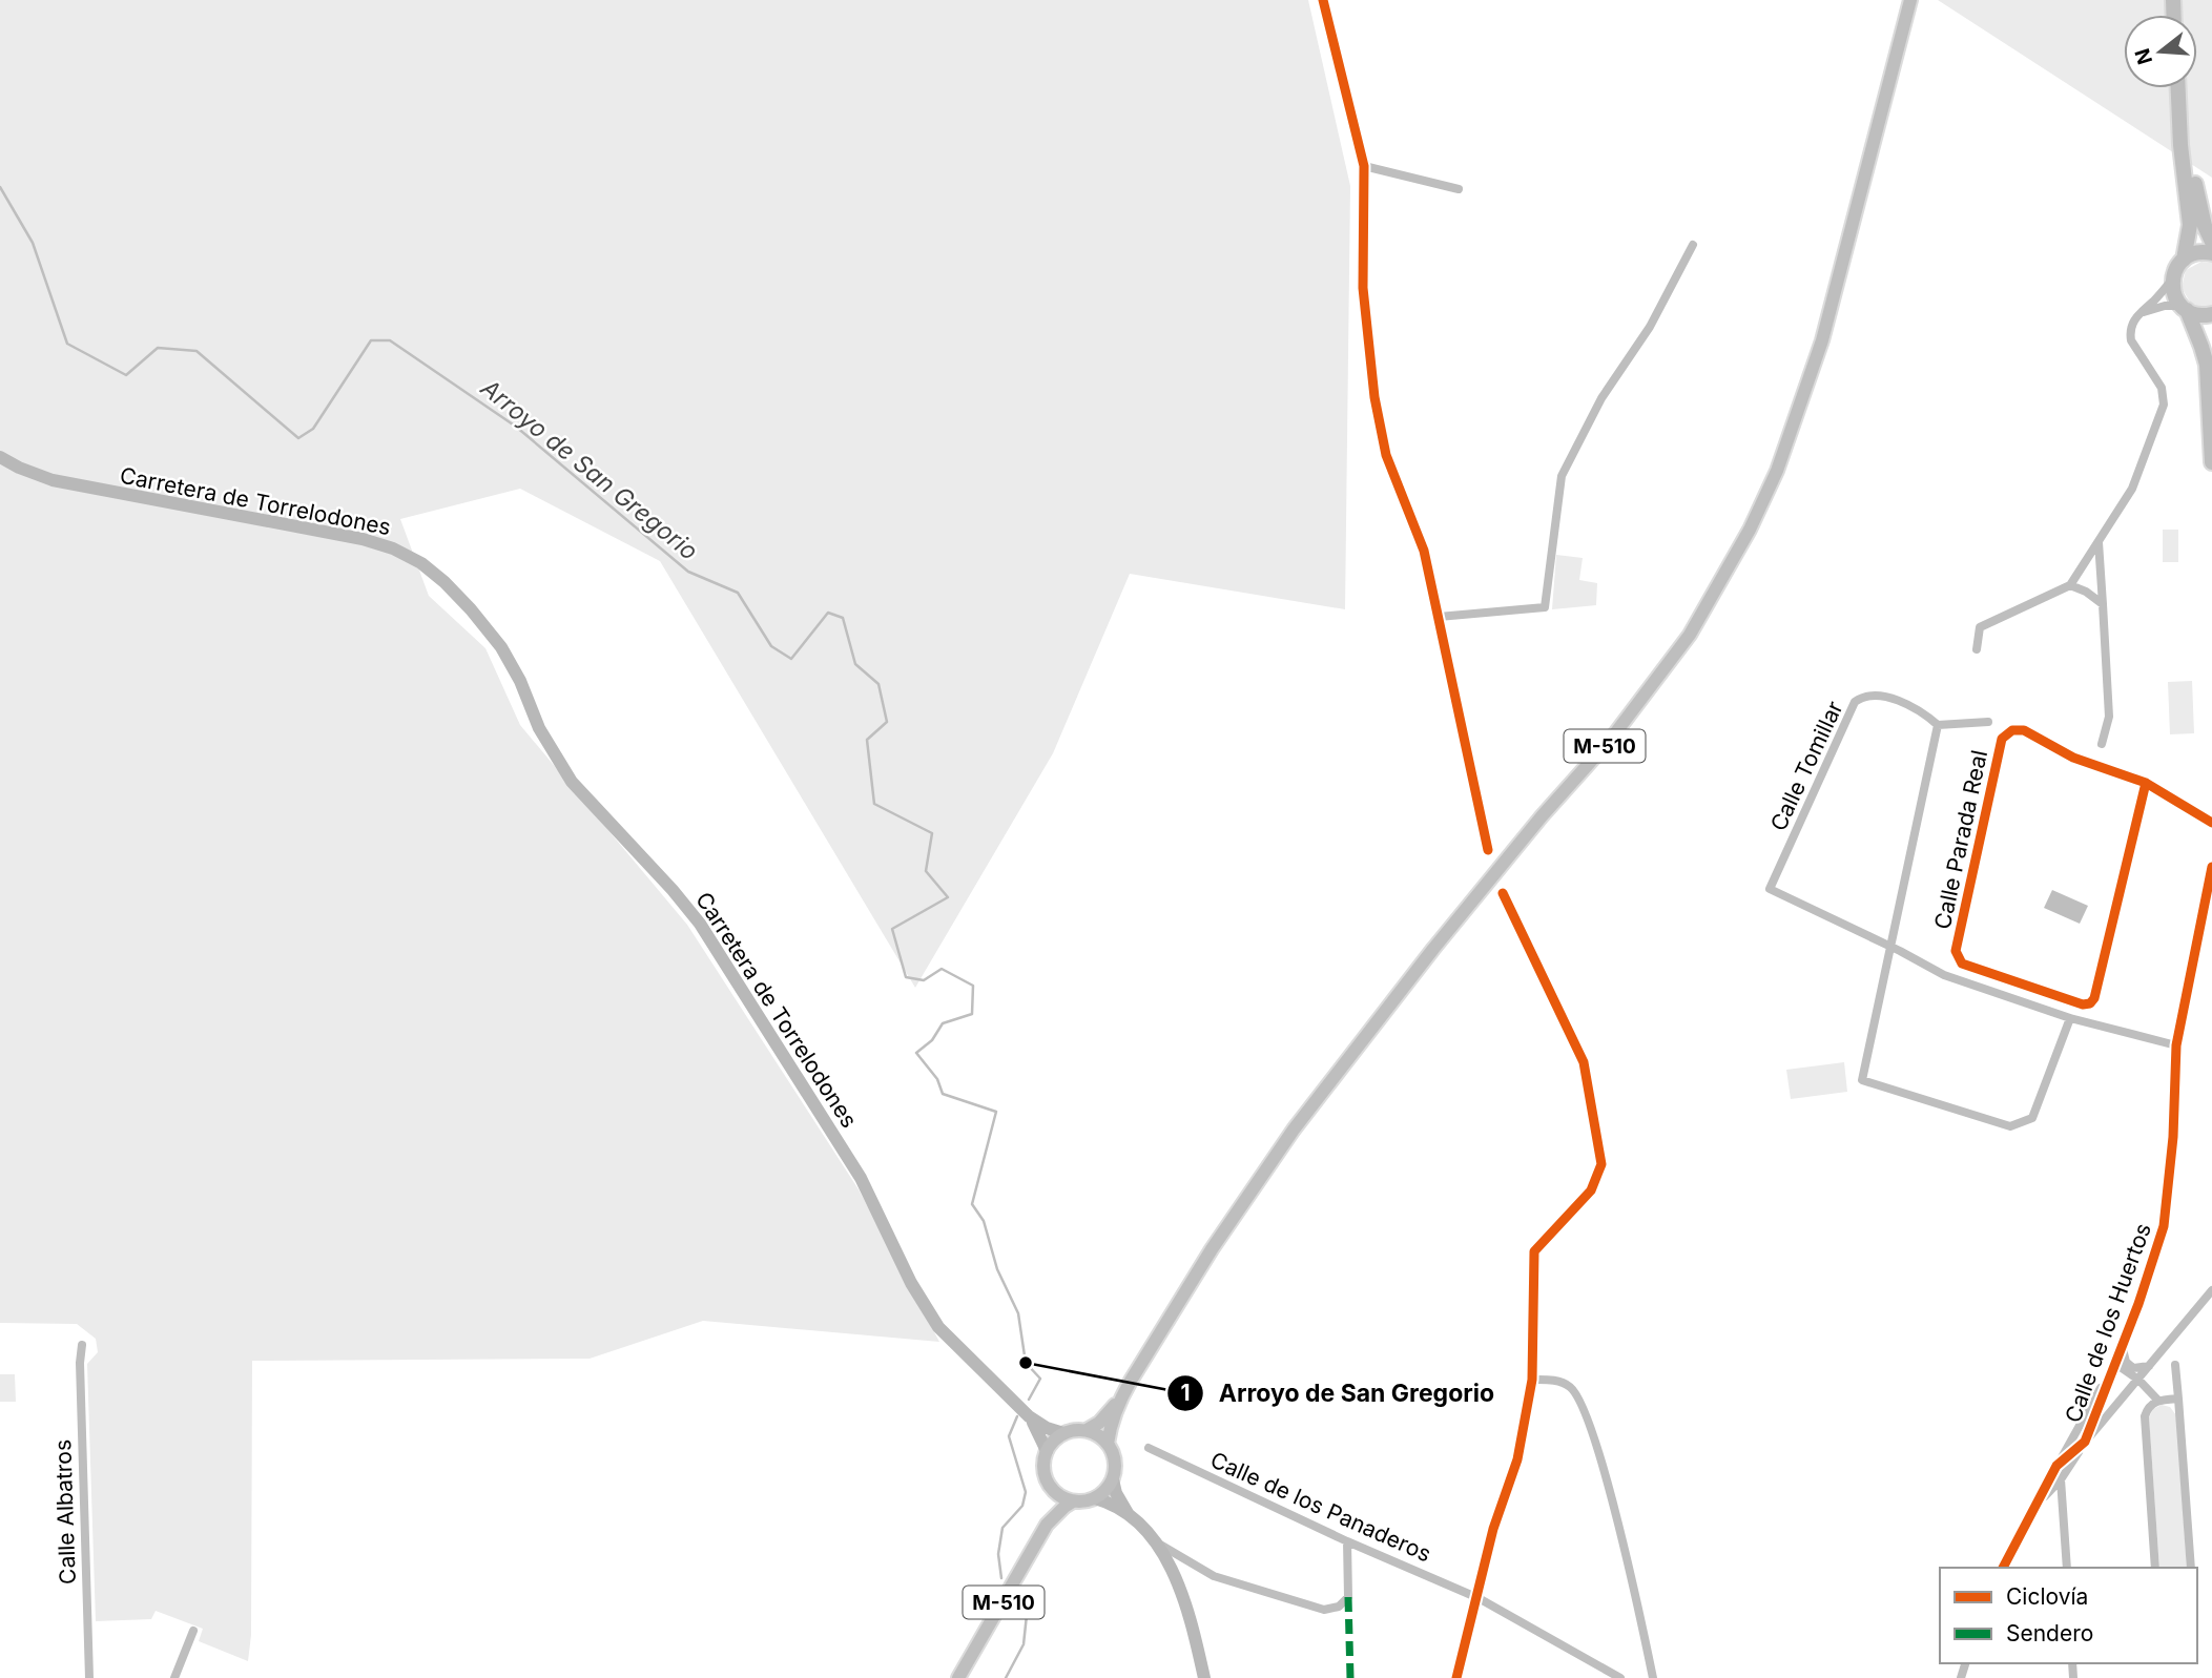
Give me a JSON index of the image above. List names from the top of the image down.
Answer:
{
  "streets": {
    "main road": ["Carretera de Torrelodones", "M-510"],
    "street": [
      "Calle Tomillar",
      "Calle Parada Real",
      "Calle de los Huertos",
      "Calle de los Panaderos",
      "Calle Albatros"
    ]
  },
  "crossings": [
    ["Carretera de Torrelodones", "M-510"]
  ],
  "water": ["Arroyo de San Gregorio"],
  "places": ["Arroyo de San Gregorio"],
  "legend": ["Ciclovía", "Sendero"],
  "north": "left"
}
